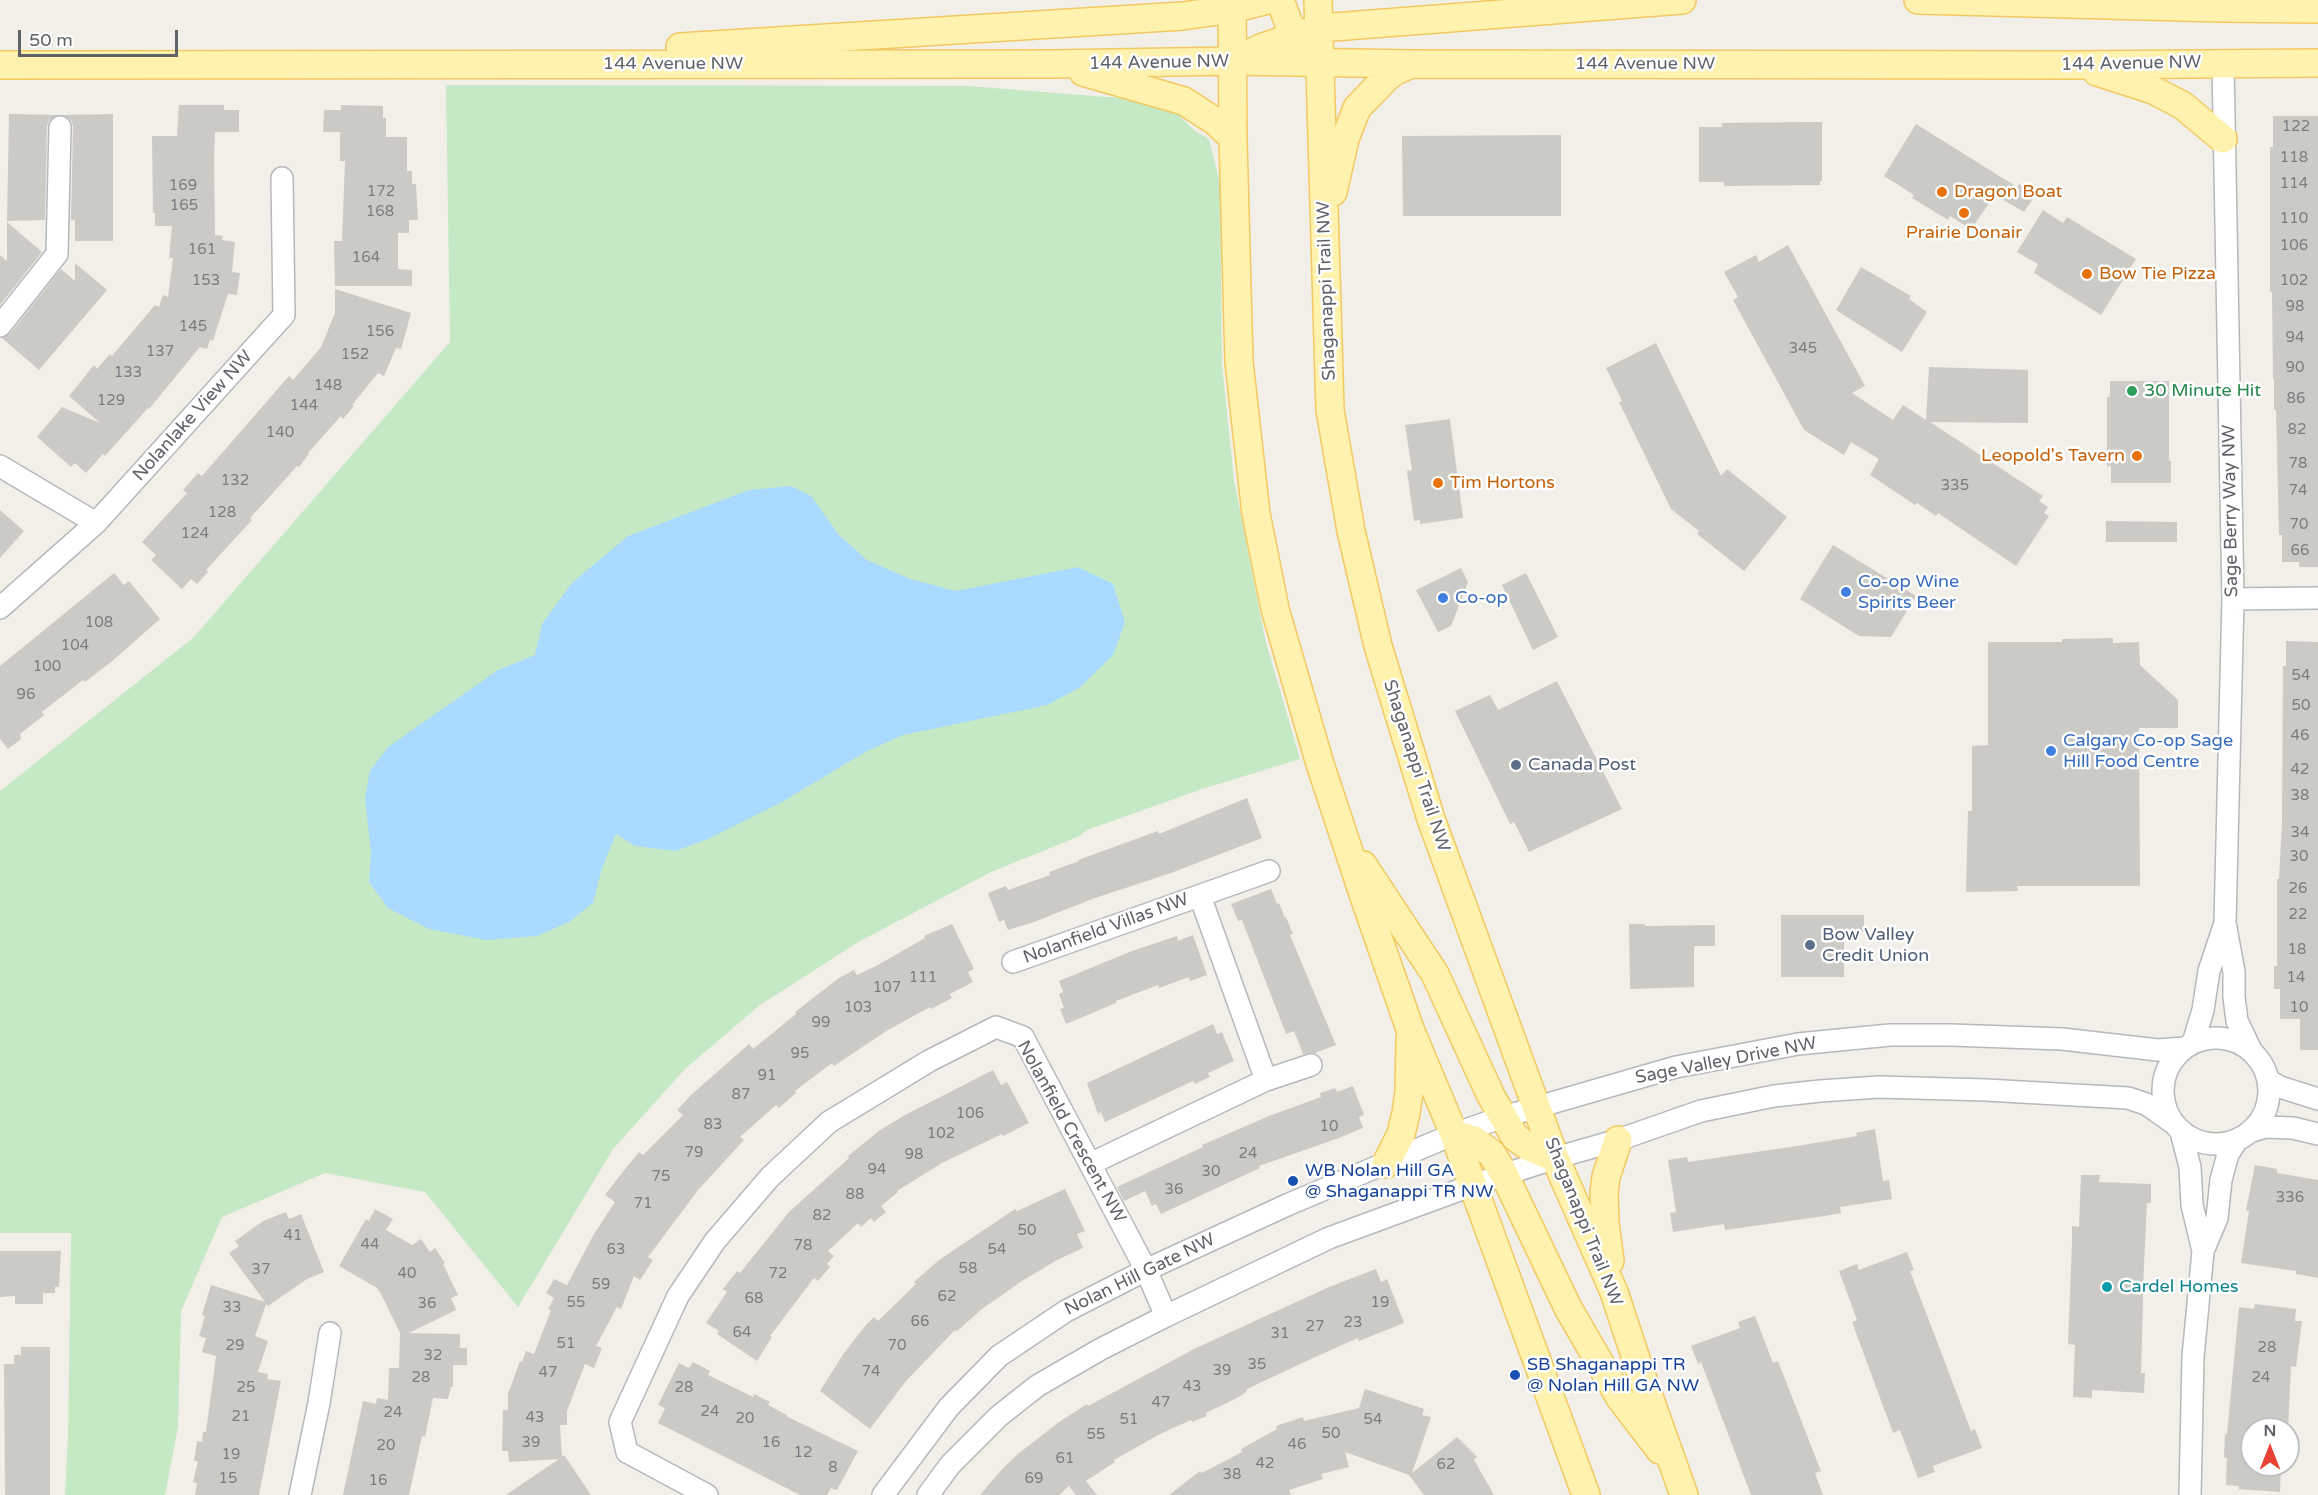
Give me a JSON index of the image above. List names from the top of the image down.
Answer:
{
  "streets": {
    "main road": ["144 Avenue NW", "Shaganappi Trail NW"],
    "street": [
      "Nolanlake View NW",
      "Sage Berry Way NW",
      "Nolanfield Villas NW",
      "Sage Valley Drive NW",
      "Nolanfield Crescent NW",
      "Nolan Hill Gate NW"
    ]
  },
  "crossings": [
    ["144 Avenue NW", "Shaganappi Trail NW"],
    ["144 Avenue NW", "Sage Berry Way NW"],
    ["Shaganappi Trail NW", "Sage Valley Drive NW"],
    ["Sage Berry Way NW", "Sage Valley Drive NW"],
    ["Sage Valley Drive NW", "Nolan Hill Gate NW"],
    ["Nolanfield Crescent NW", "Nolan Hill Gate NW"]
  ],
  "places": [
    "Dragon Boat",
    "Prairie Donair",
    "Bow Tie Pizza",
    "30 Minute Hit",
    "Leopold's Tavern",
    "Tim Hortons",
    "Co-op Wine Spirits Beer",
    "Co-op",
    "Calgary Co-op Sage Hill Food Centre",
    "Canada Post",
    "Bow Valley Credit Union",
    "WB Nolan Hill GA @ Shaganappi TR NW",
    "Cardel Homes",
    "SB Shaganappi TR @ Nolan Hill GA NW"
  ],
  "house_numbers": [
    "122",
    "118",
    "114",
    "169",
    "172",
    "165",
    "168",
    "110",
    "106",
    "161",
    "164",
    "153",
    "102",
    "98",
    "145",
    "156",
    "94",
    "345",
    "137",
    "152",
    "90",
    "133",
    "148",
    "86",
    "129",
    "144",
    "82",
    "140",
    "78",
    "132",
    "335",
    "74",
    "128",
    "70",
    "124",
    "66",
    "108",
    "104",
    "100",
    "54",
    "96",
    "50",
    "46",
    "42",
    "38",
    "34",
    "30",
    "26",
    "22",
    "18",
    "111",
    "14",
    "107",
    "103",
    "10",
    "99",
    "95",
    "91",
    "87",
    "106",
    "83",
    "10",
    "102",
    "79",
    "24",
    "98",
    "94",
    "30",
    "75",
    "36",
    "88",
    "336",
    "71",
    "82",
    "50",
    "41",
    "44",
    "78",
    "63",
    "54",
    "58",
    "37",
    "40",
    "72",
    "59",
    "62",
    "68",
    "55",
    "19",
    "36",
    "33",
    "66",
    "23",
    "27",
    "64",
    "31",
    "51",
    "29",
    "70",
    "28",
    "32",
    "35",
    "39",
    "74",
    "47",
    "28",
    "24",
    "43",
    "25",
    "28",
    "47",
    "24",
    "24",
    "21",
    "43",
    "20",
    "51",
    "54",
    "50",
    "55",
    "39",
    "16",
    "46",
    "20",
    "12",
    "19",
    "61",
    "42",
    "62",
    "8",
    "38",
    "15",
    "69",
    "16"
  ],
  "scale_bar": "50 m",
  "north": "top"
}
